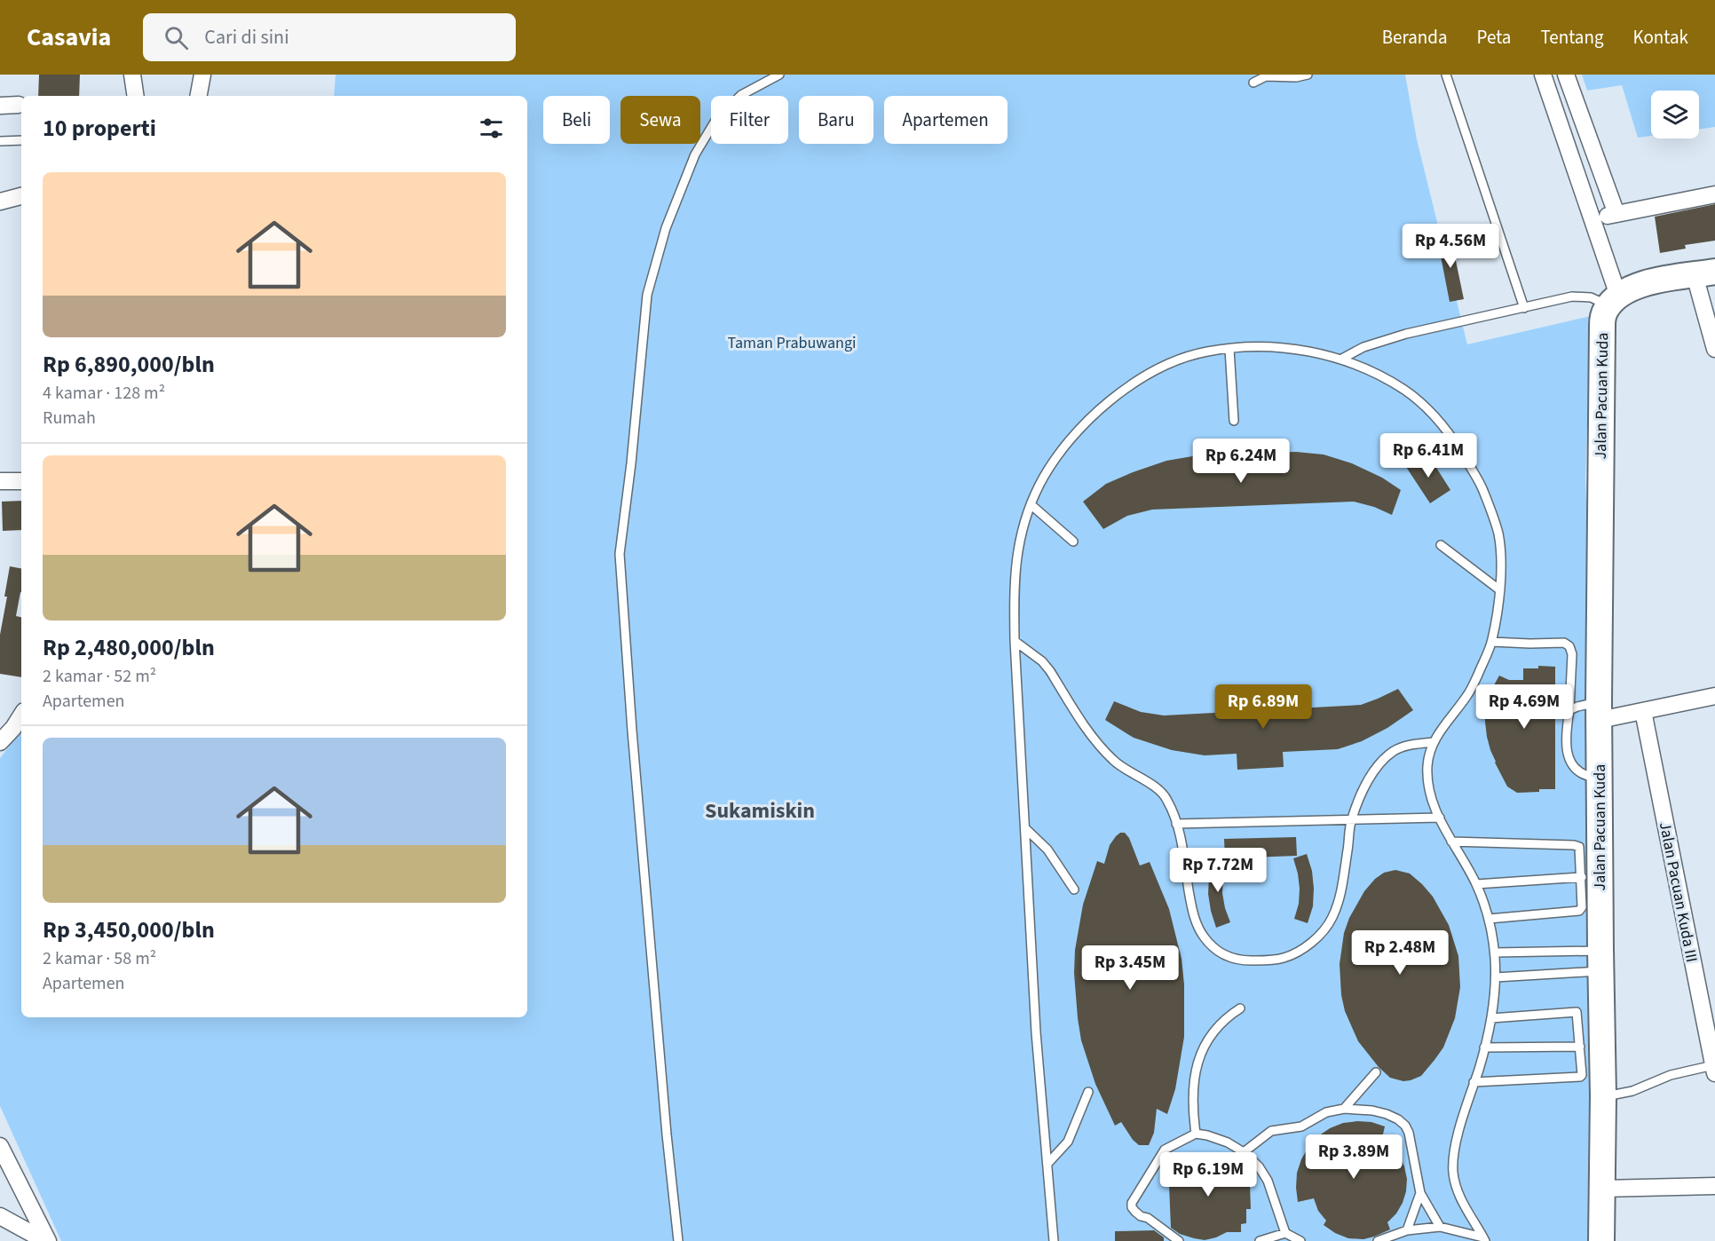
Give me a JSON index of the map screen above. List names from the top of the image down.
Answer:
{
  "streets": {
    "main road": ["Jalan Pacuan Kuda"],
    "street": ["Jalan Pacuan Kuda III"]
  },
  "districts": ["Sukamiskin"],
  "parks": ["Taman Prabuwangi"],
  "page": {
    "header": "Casavia",
    "search": "Cari di sini",
    "nav": [
      "Beranda",
      "Peta",
      "Tentang",
      "Kontak"
    ],
    "chip": [
      "Beli",
      "Sewa",
      "Filter",
      "Baru",
      "Apartemen"
    ],
    "heading": "10 properti",
    "list": [
      {
        "name": "Rp 6,890,000/bln",
        "note": "4 kamar · 128 m² · Rumah"
      },
      {
        "name": "Rp 2,480,000/bln",
        "note": "2 kamar · 52 m² · Apartemen"
      },
      {
        "name": "Rp 3,450,000/bln",
        "note": "2 kamar · 58 m² · Apartemen"
      }
    ],
    "price": [
      "Rp 4.56M",
      "Rp 6.41M",
      "Rp 6.24M",
      "Rp 6.89M",
      "Rp 4.69M",
      "Rp 7.72M",
      "Rp 2.48M",
      "Rp 3.45M",
      "Rp 3.89M",
      "Rp 6.19M"
    ]
  }
}
